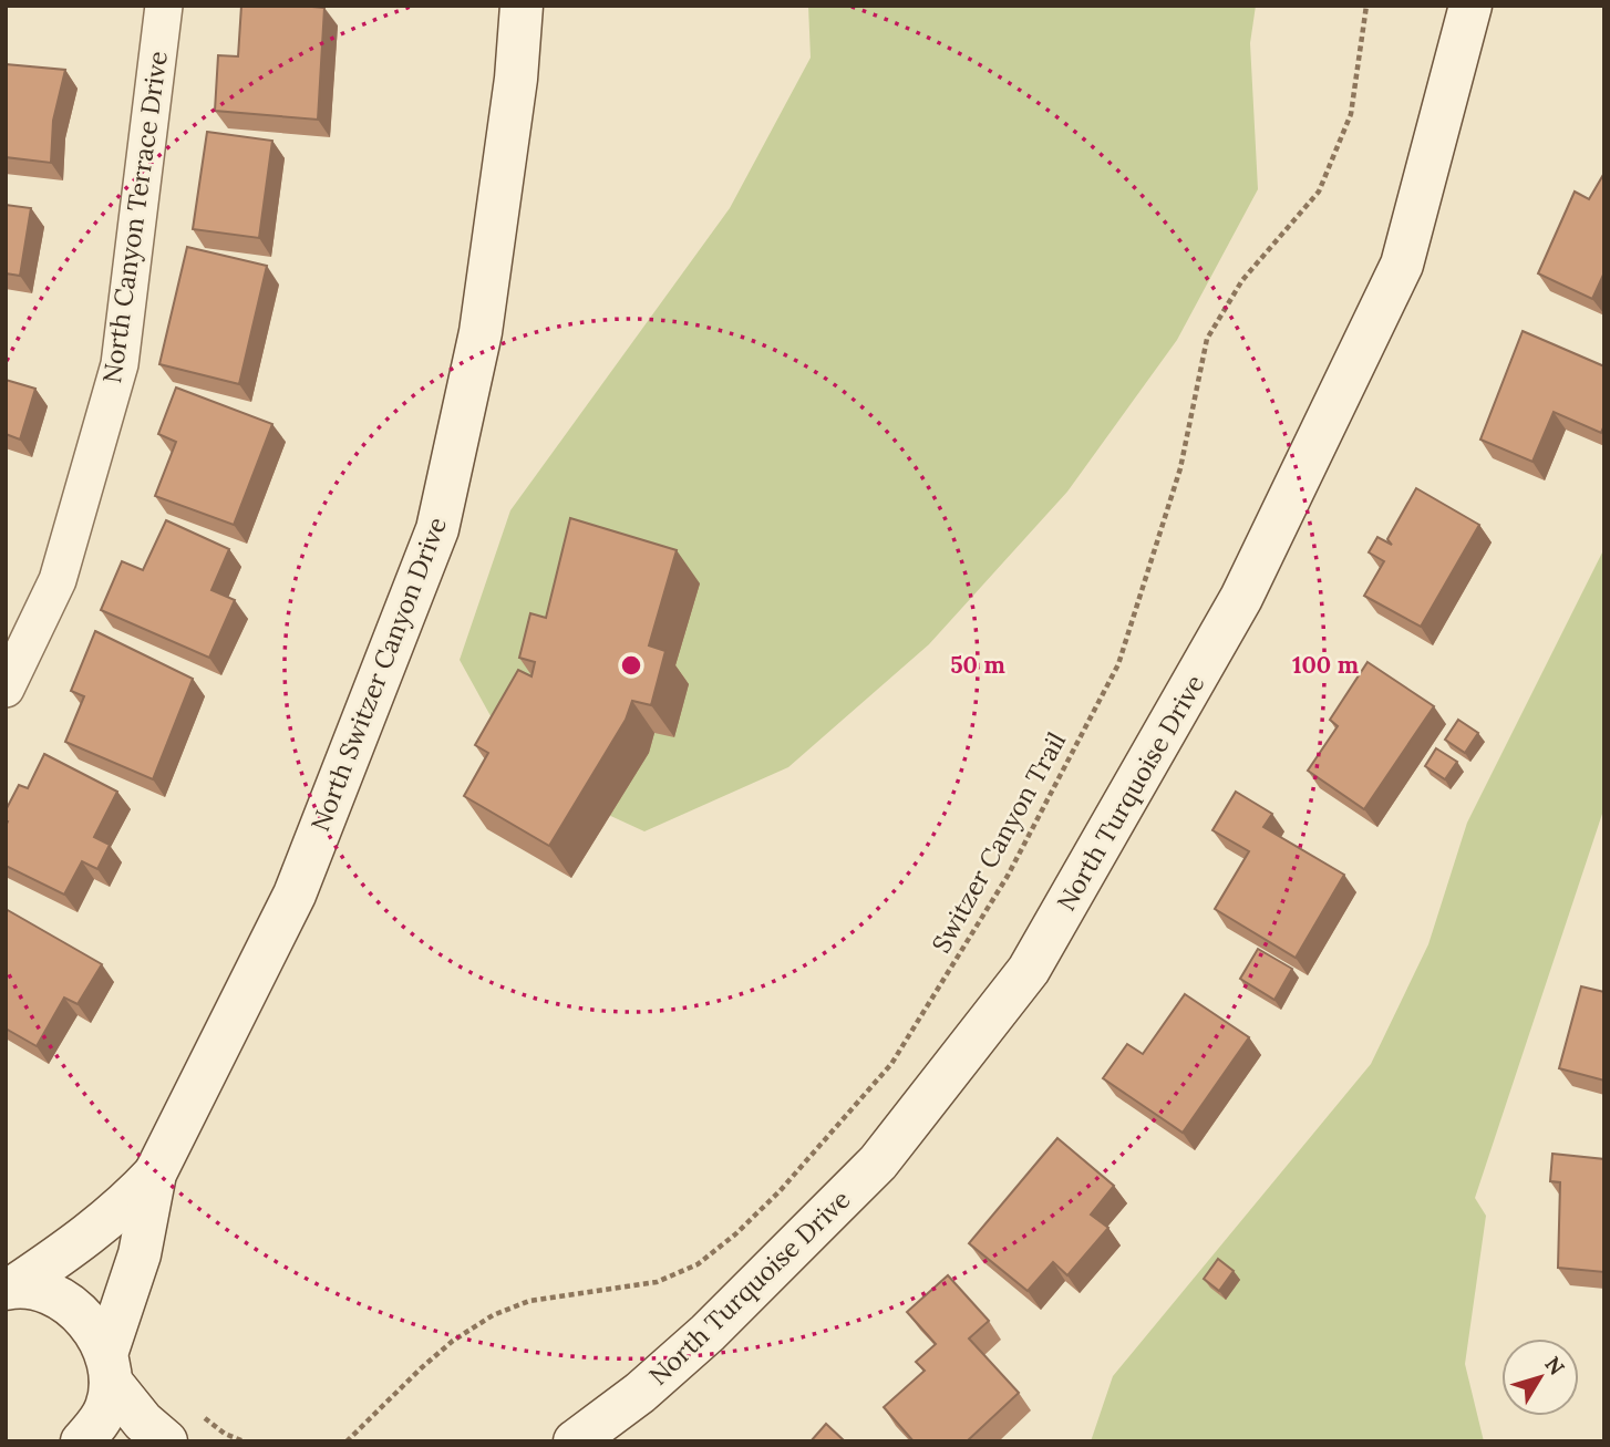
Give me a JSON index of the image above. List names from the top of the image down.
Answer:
{
  "streets": {
    "street": ["North Canyon Terrace Drive", "North Switzer Canyon Drive", "North Turquoise Drive"],
    "path": ["Switzer Canyon Trail"]
  },
  "north": "top right",
  "rings": ["50 m", "100 m"]
}
